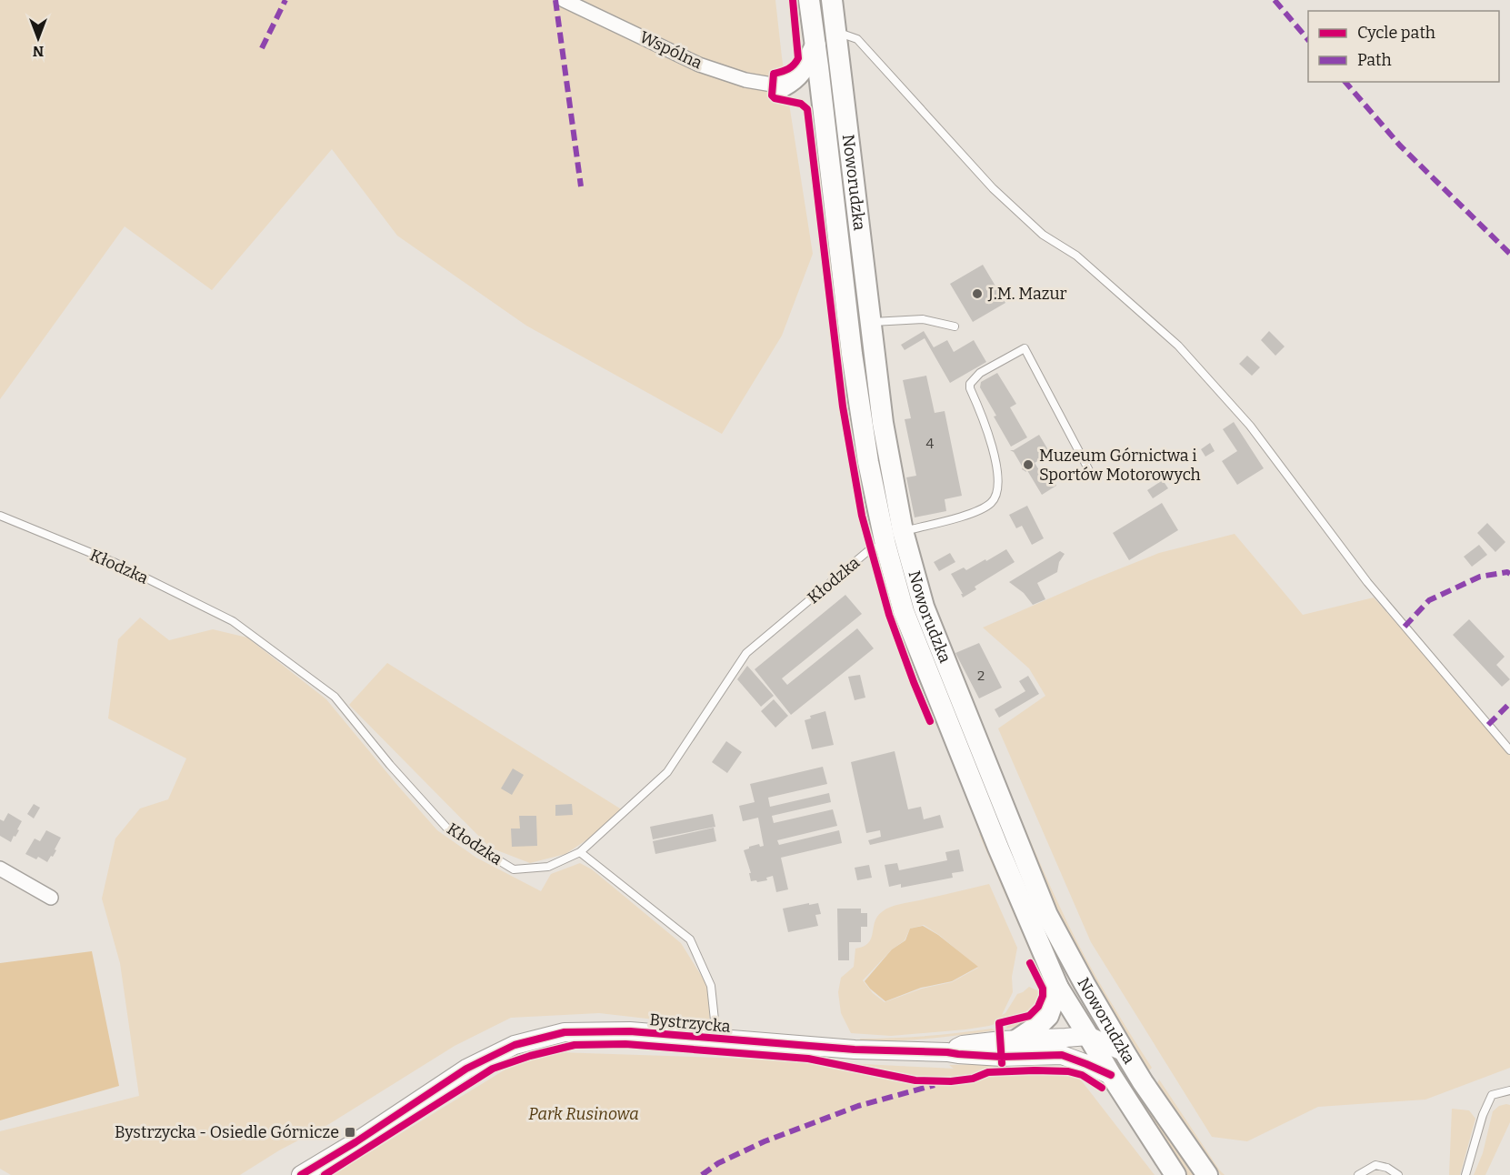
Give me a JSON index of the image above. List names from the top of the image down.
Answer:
{
  "streets": {
    "main road": ["Noworudzka"],
    "street": ["Wspólna", "Bystrzycka"],
    "lane": ["Kłodzka"]
  },
  "crossings": [
    ["Noworudzka", "Kłodzka"],
    ["Noworudzka", "Bystrzycka"]
  ],
  "parks": ["Park Rusinowa"],
  "places": {
    "other": ["J.M. Mazur", "Muzeum Górnictwa i Sportów Motorowych"],
    "transit": ["Bystrzycka - Osiedle Górnicze"]
  },
  "house_numbers": ["4", "2"],
  "legend": ["Cycle path", "Path"],
  "north": "bottom"
}
